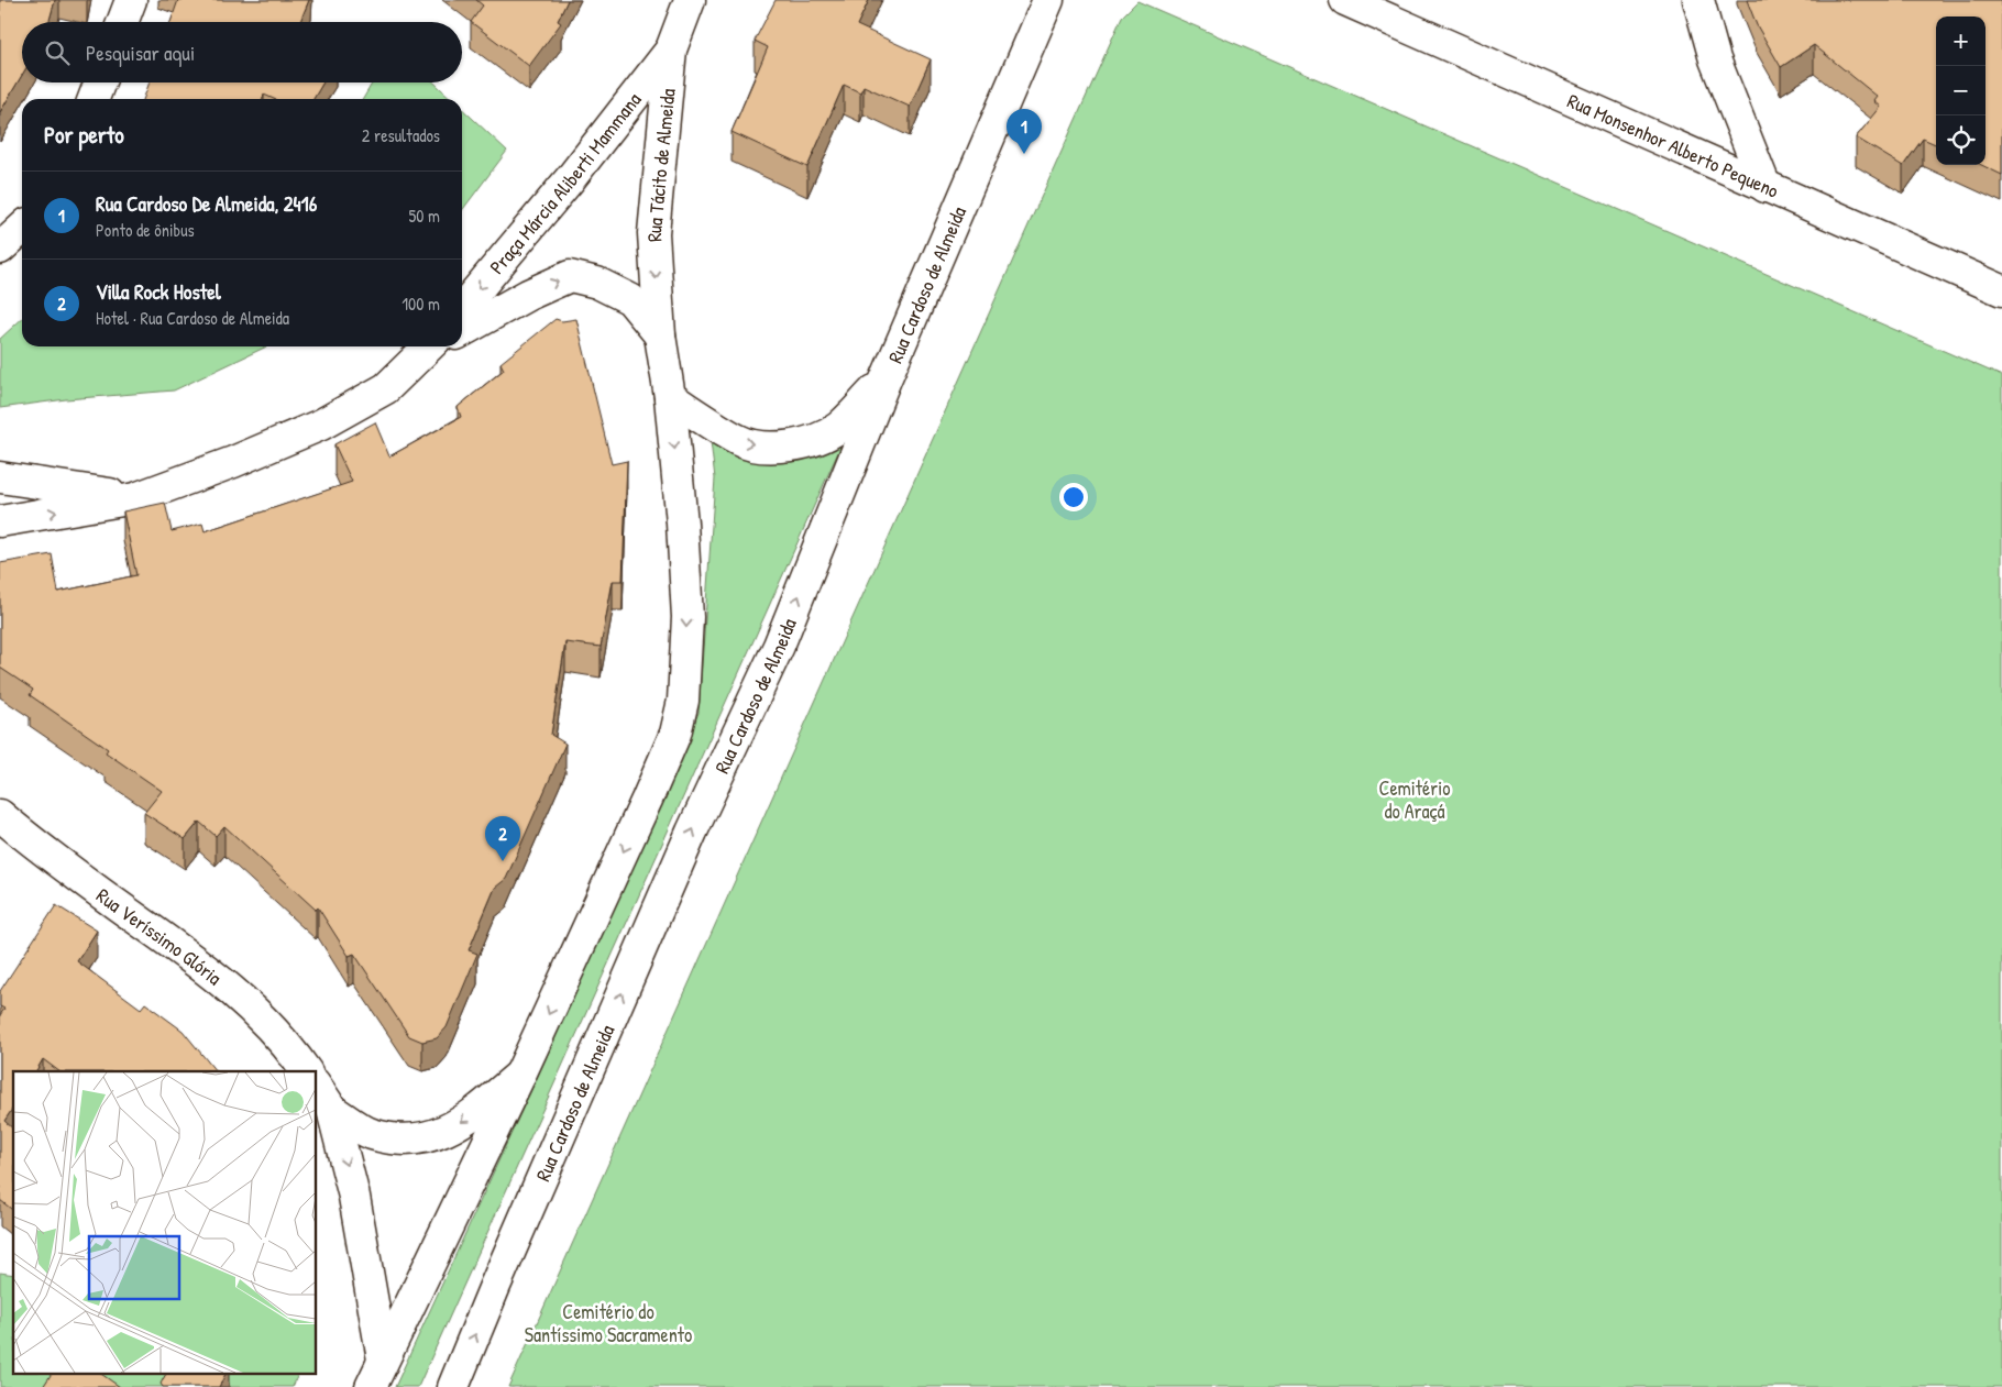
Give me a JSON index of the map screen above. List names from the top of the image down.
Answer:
{
  "streets": {
    "main road": [
      "Rua Monsenhor Alberto Pequeno",
      "Rua Tácito de Almeida",
      "Praça Márcia Aliberti Mammana",
      "Rua Cardoso de Almeida",
      "Rua Veríssimo Glória"
    ]
  },
  "crossings": [
    ["Rua Tácito de Almeida", "Praça Márcia Aliberti Mammana"]
  ],
  "one_way": ["Rua Tácito de Almeida"],
  "parks": ["Cemitério do Araçá", "Cemitério do Santíssimo Sacramento"],
  "page": {
    "map_buttons": ["+", "−"],
    "search": "Pesquisar aqui",
    "heading": ["Por perto", "2 resultados"],
    "pins": ["1", "2"],
    "list": [
      {
        "mark": "1",
        "name": "Rua Cardoso De Almeida, 2416",
        "note": "Ponto de ônibus",
        "value": "50 m"
      },
      {
        "mark": "2",
        "name": "Villa Rock Hostel",
        "note": "Hotel · Rua Cardoso de Almeida",
        "value": "100 m"
      }
    ]
  }
}
